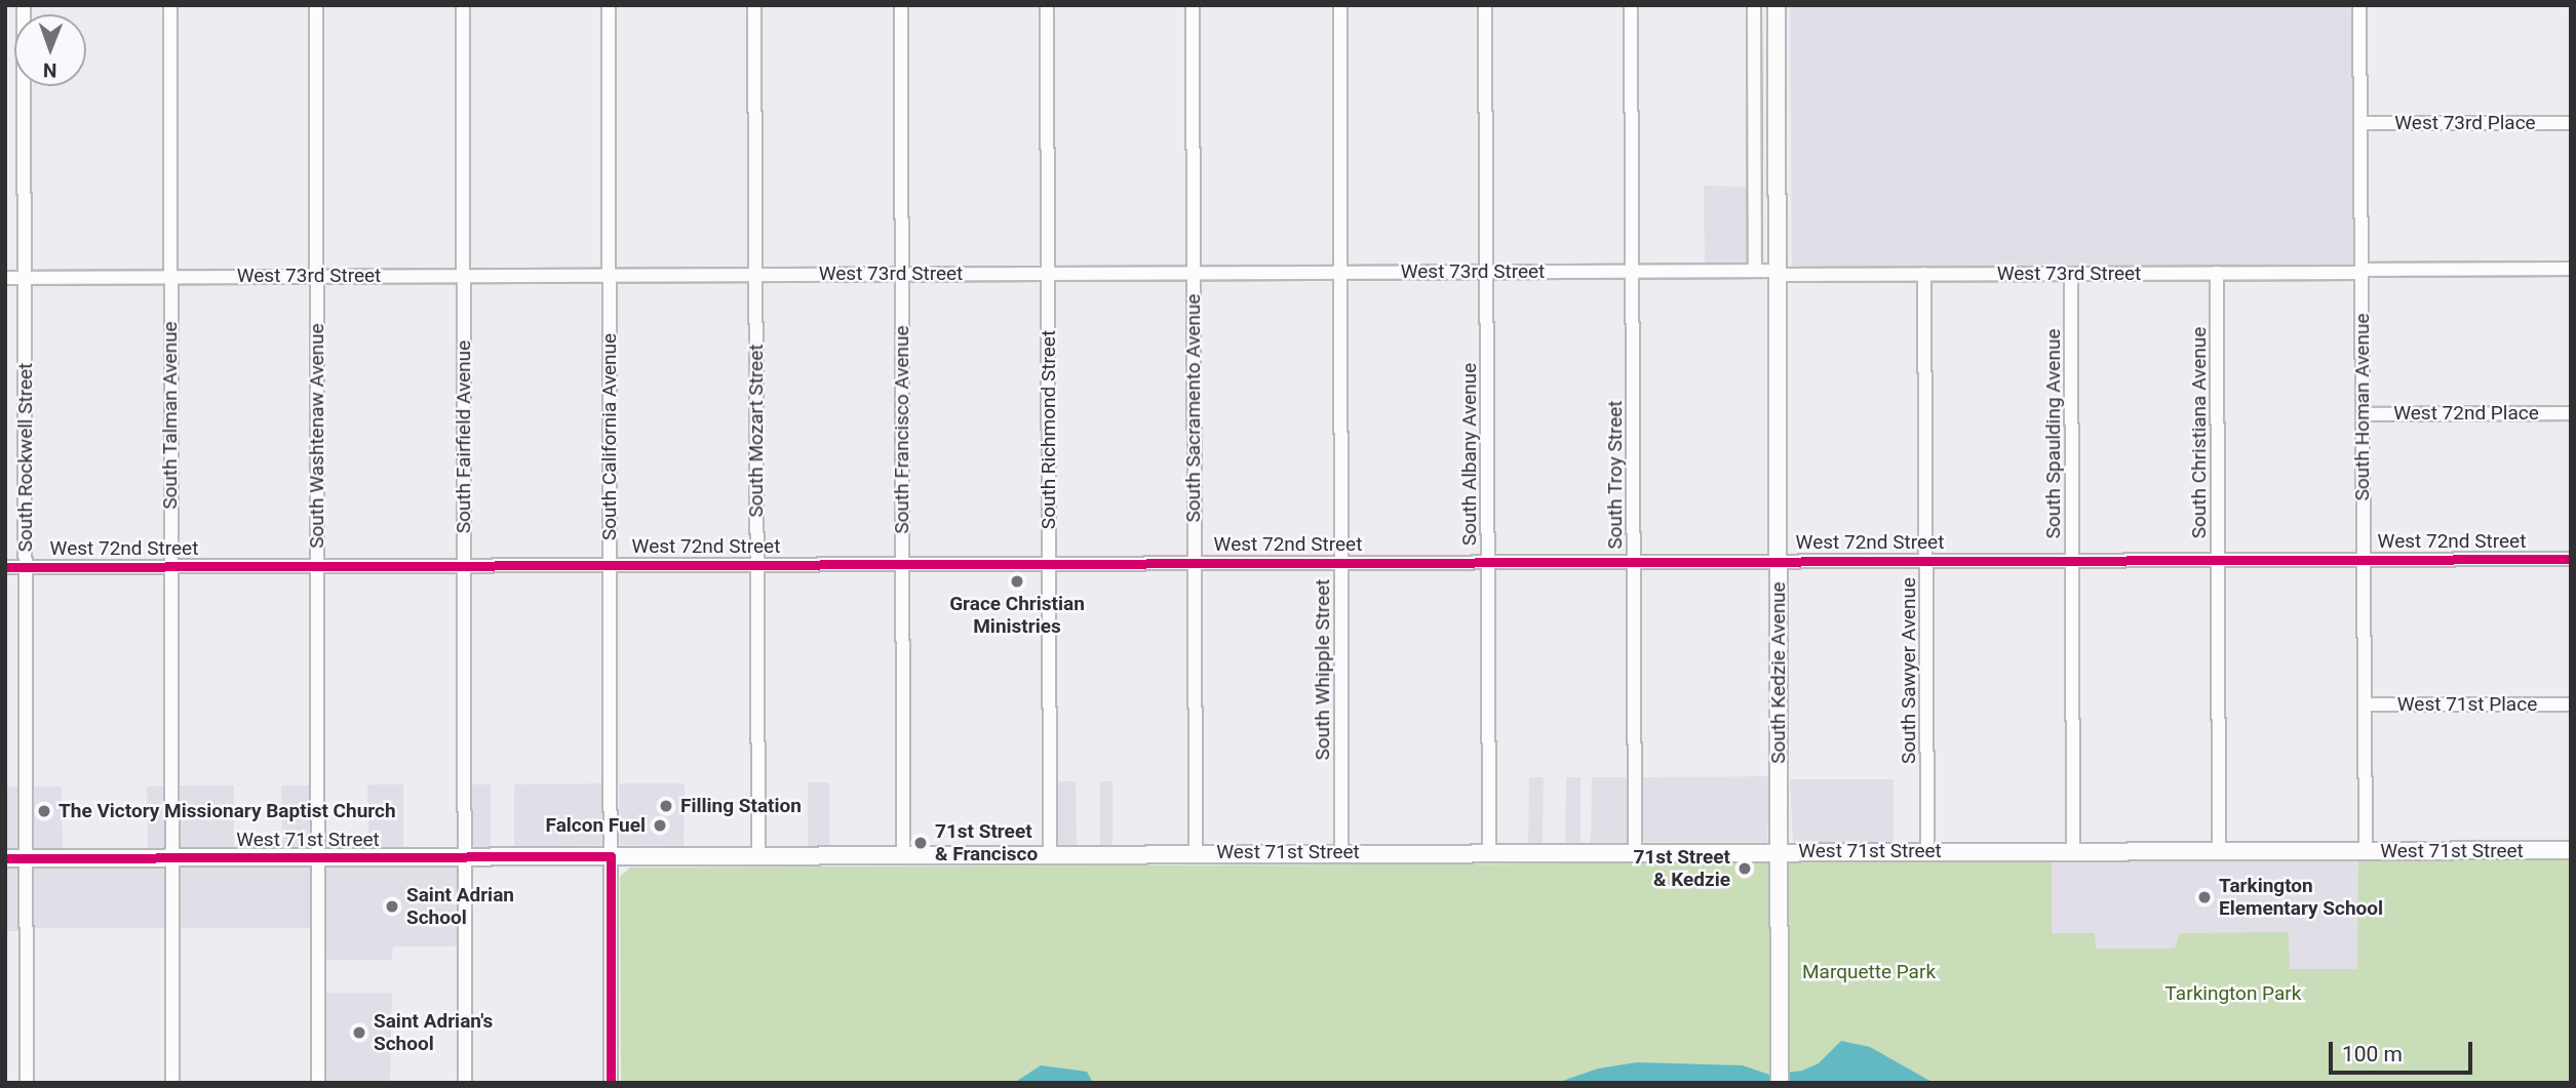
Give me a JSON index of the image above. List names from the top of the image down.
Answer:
{
  "streets": {
    "main road": ["South Kedzie Avenue", "West 71st Street"],
    "street": [
      "West 73rd Place",
      "West 73rd Street",
      "South Homan Avenue",
      "South Sacramento Avenue",
      "West 72nd Place",
      "South Talman Avenue",
      "South Francisco Avenue",
      "South Richmond Street",
      "South Mozart Street",
      "South Christiana Avenue",
      "South Spaulding Avenue",
      "South Washtenaw Avenue",
      "South Fairfield Avenue",
      "South California Avenue",
      "South Albany Avenue",
      "South Rockwell Street",
      "South Troy Street",
      "West 72nd Street",
      "South Whipple Street",
      "South Sawyer Avenue",
      "West 71st Place"
    ]
  },
  "crossings": [
    ["West 73rd Place", "South Homan Avenue"],
    ["West 73rd Street", "South Homan Avenue"],
    ["West 73rd Street", "South Sacramento Avenue"],
    ["West 73rd Street", "South Talman Avenue"],
    ["West 73rd Street", "South Francisco Avenue"],
    ["West 73rd Street", "South Richmond Street"],
    ["West 73rd Street", "South Mozart Street"],
    ["West 73rd Street", "South Christiana Avenue"],
    ["West 73rd Street", "South Spaulding Avenue"],
    ["West 73rd Street", "South Washtenaw Avenue"],
    ["West 73rd Street", "South Fairfield Avenue"],
    ["West 73rd Street", "South California Avenue"],
    ["West 73rd Street", "South Albany Avenue"],
    ["West 73rd Street", "South Rockwell Street"],
    ["West 73rd Street", "South Troy Street"],
    ["West 73rd Street", "South Whipple Street"],
    ["West 73rd Street", "South Sawyer Avenue"],
    ["West 73rd Street", "South Kedzie Avenue"],
    ["South Homan Avenue", "West 72nd Place"],
    ["South Homan Avenue", "West 72nd Street"],
    ["South Homan Avenue", "West 71st Place"],
    ["South Homan Avenue", "West 71st Street"],
    ["South Sacramento Avenue", "West 72nd Street"],
    ["South Sacramento Avenue", "West 71st Street"],
    ["South Talman Avenue", "West 72nd Street"],
    ["South Talman Avenue", "West 71st Street"],
    ["South Francisco Avenue", "West 72nd Street"],
    ["South Francisco Avenue", "West 71st Street"],
    ["South Richmond Street", "West 72nd Street"],
    ["South Richmond Street", "West 71st Street"],
    ["South Mozart Street", "West 72nd Street"],
    ["South Mozart Street", "West 71st Street"],
    ["South Christiana Avenue", "West 72nd Street"],
    ["South Christiana Avenue", "West 71st Street"],
    ["South Spaulding Avenue", "West 72nd Street"],
    ["South Spaulding Avenue", "West 71st Street"],
    ["South Washtenaw Avenue", "West 72nd Street"],
    ["South Washtenaw Avenue", "West 71st Street"],
    ["South Fairfield Avenue", "West 72nd Street"],
    ["South Fairfield Avenue", "West 71st Street"],
    ["South California Avenue", "West 72nd Street"],
    ["South California Avenue", "West 71st Street"],
    ["South Albany Avenue", "West 72nd Street"],
    ["South Albany Avenue", "West 71st Street"],
    ["South Rockwell Street", "West 72nd Street"],
    ["South Rockwell Street", "West 71st Street"],
    ["South Troy Street", "West 72nd Street"],
    ["South Troy Street", "West 71st Street"],
    ["West 72nd Street", "South Whipple Street"],
    ["West 72nd Street", "South Sawyer Avenue"],
    ["West 72nd Street", "South Kedzie Avenue"],
    ["South Whipple Street", "West 71st Street"],
    ["South Sawyer Avenue", "West 71st Street"],
    ["South Kedzie Avenue", "West 71st Street"]
  ],
  "parks": ["Marquette Park", "Tarkington Park"],
  "places": [
    "Grace Christian Ministries",
    "Filling Station",
    "The Victory Missionary Baptist Church",
    "Falcon Fuel",
    "71st Street & Francisco",
    "71st Street & Kedzie",
    "Tarkington Elementary School",
    "Saint Adrian School",
    "Saint Adrian's School"
  ],
  "scale_bar": "100 m",
  "north": "bottom"
}
